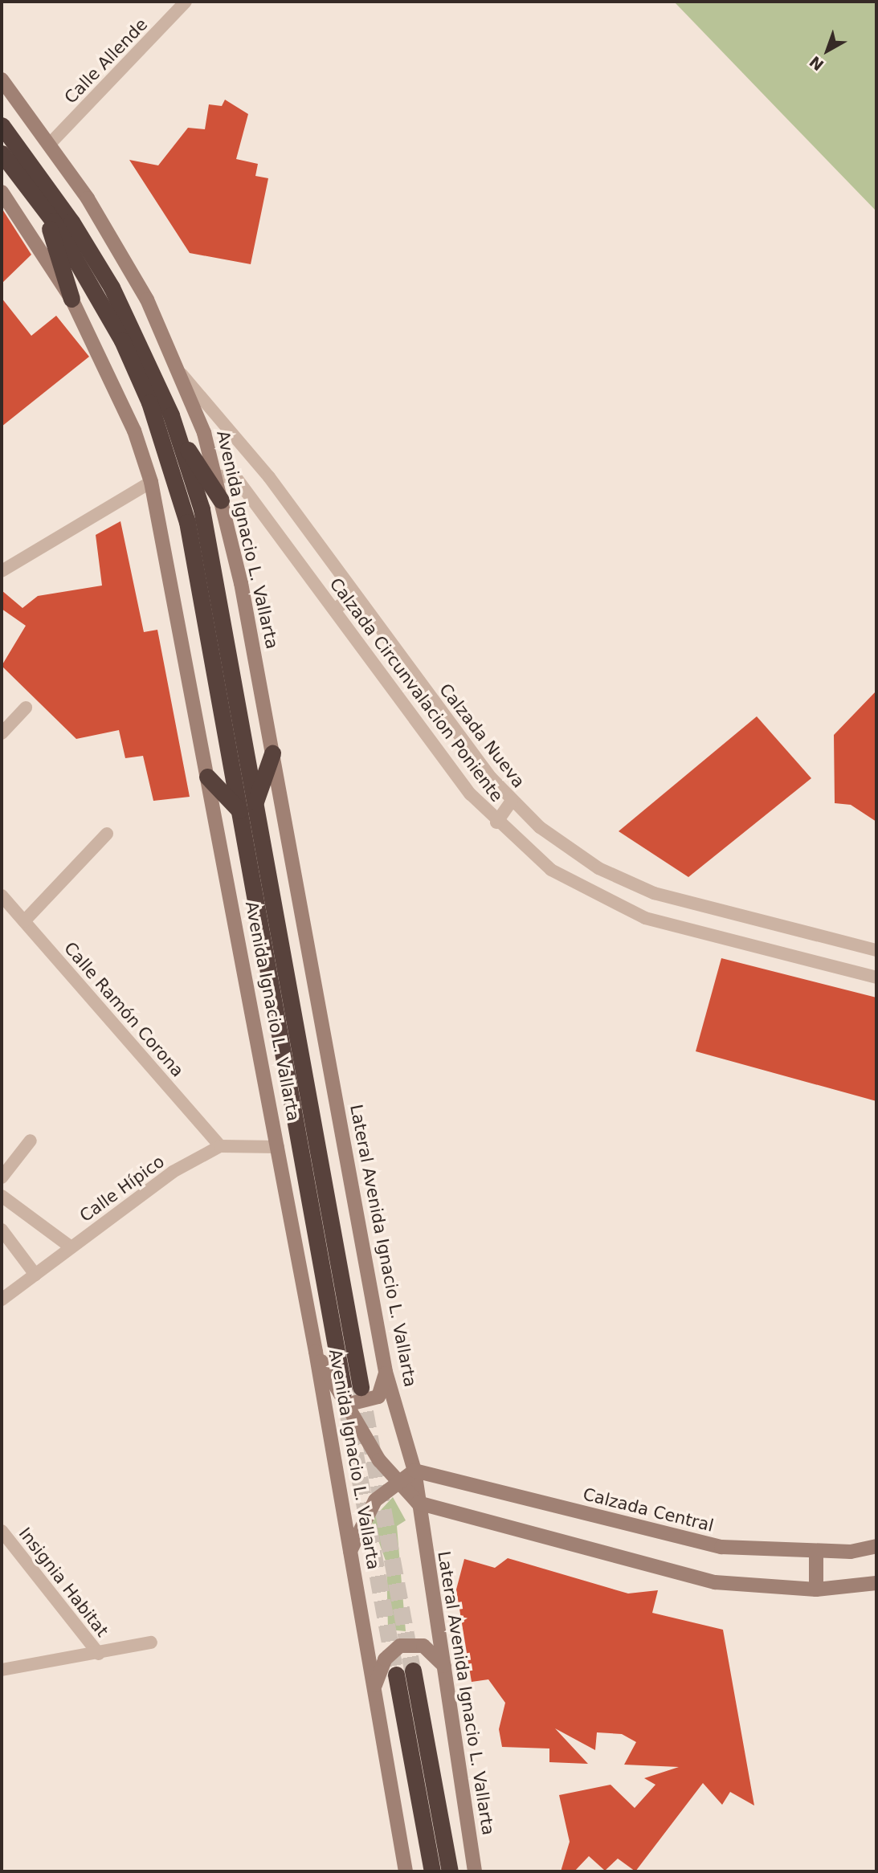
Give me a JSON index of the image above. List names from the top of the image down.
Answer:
{
  "streets": {
    "highway": ["Avenida Ignacio L. Vallarta"],
    "street": [
      "Calle Allende",
      "Calzada Circunvalacion Poniente",
      "Calzada Nueva",
      "Calle Ramón Corona",
      "Calle Hípico",
      "Lateral Avenida Ignacio L. Vallarta",
      "Calzada Central",
      "Insignia Habitat"
    ]
  },
  "crossings": [
    ["Calle Allende", "Avenida Ignacio L. Vallarta"],
    ["Avenida Ignacio L. Vallarta", "Calzada Circunvalacion Poniente"],
    ["Avenida Ignacio L. Vallarta", "Calzada Nueva"],
    ["Avenida Ignacio L. Vallarta", "Lateral Avenida Ignacio L. Vallarta"],
    ["Calle Ramón Corona", "Calle Hípico"],
    ["Lateral Avenida Ignacio L. Vallarta", "Calzada Central"]
  ],
  "north": "bottom left"
}
